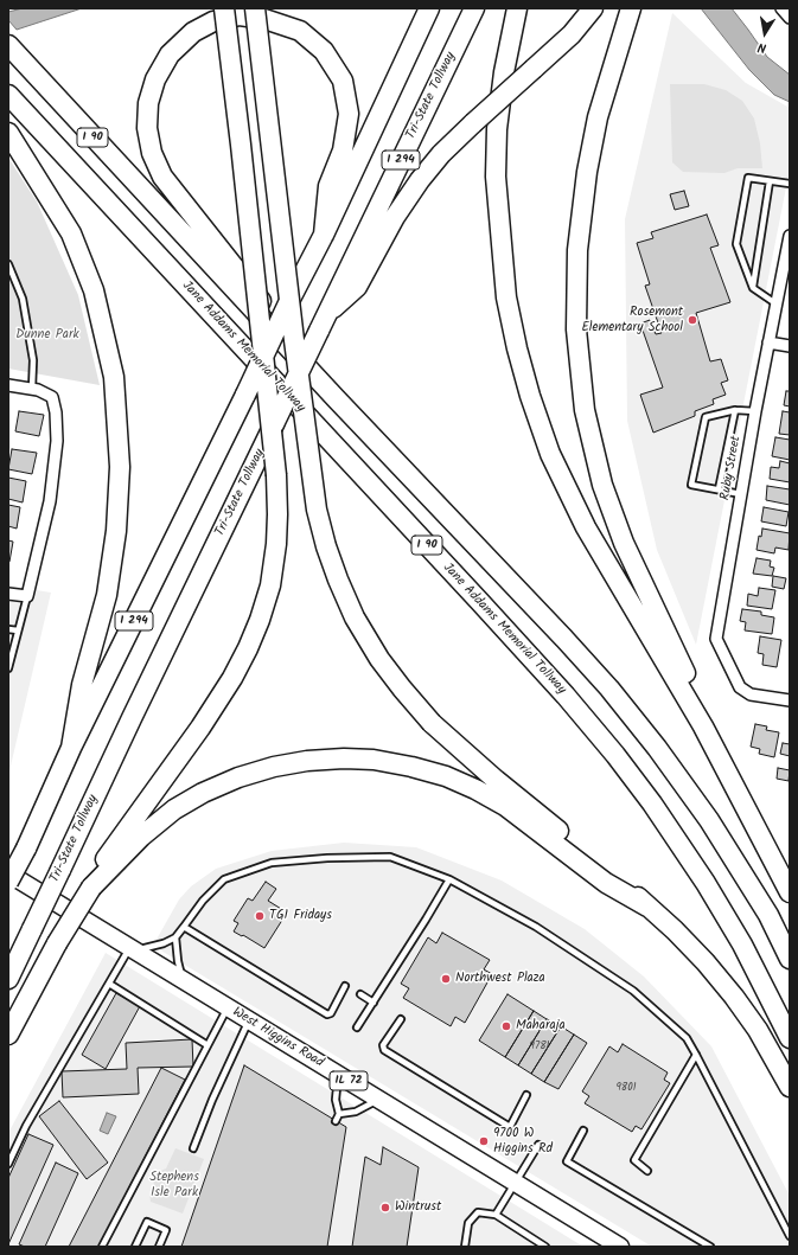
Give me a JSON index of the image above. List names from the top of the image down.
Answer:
{
  "streets": {
    "highway": [
      "Tri-State Tollway",
      "I 90",
      "I 294",
      "Jane Addams Memorial Tollway"
    ],
    "main road": ["West Higgins Road", "IL 72"],
    "street": ["Ruby Street"]
  },
  "parks": ["Dunne Park", "Stephens Isle Park"],
  "places": [
    "Rosemont Elementary School",
    "TGI Fridays",
    "Northwest Plaza",
    "Maharaja",
    "9700 W Higgins Rd",
    "Wintrust"
  ],
  "house_numbers": ["9781", "9801"],
  "north": "bottom"
}
